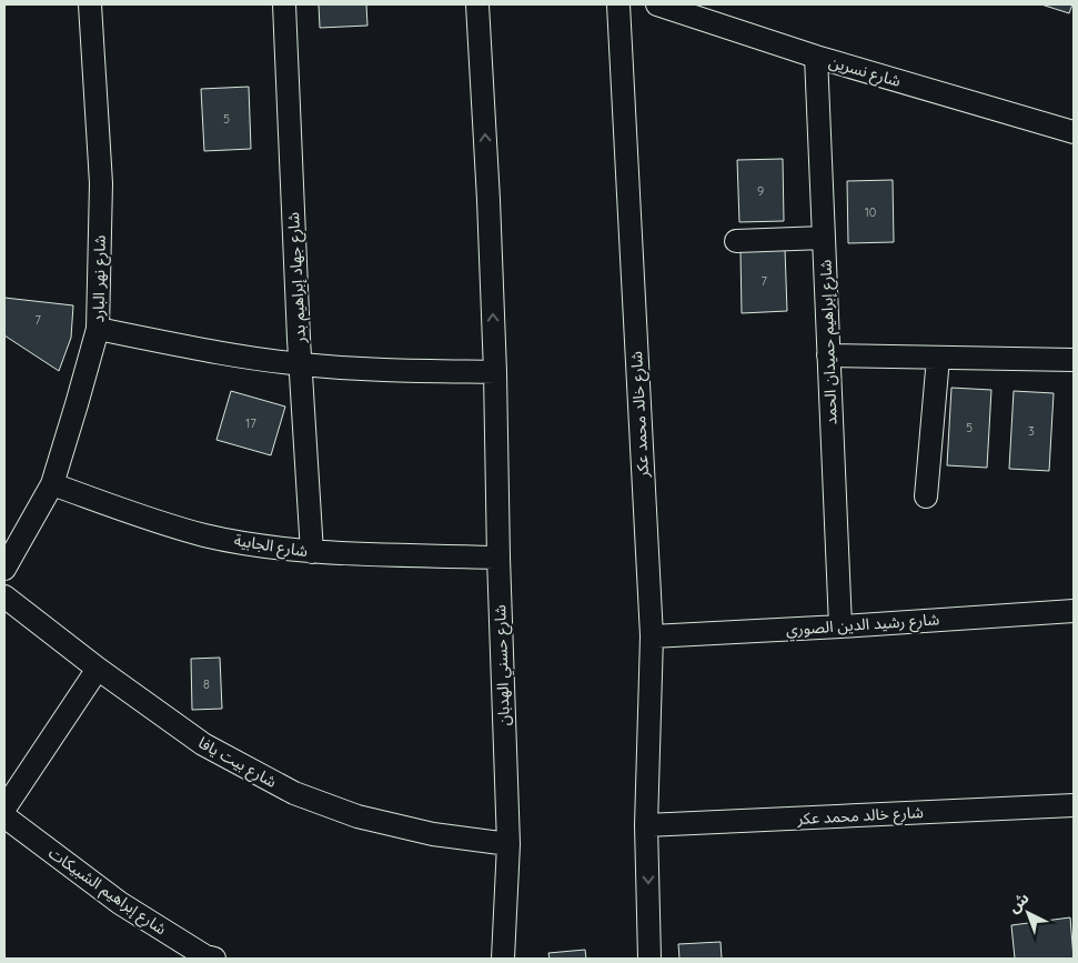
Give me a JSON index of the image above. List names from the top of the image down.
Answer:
{
  "streets": {
    "street": [
      "شارع نسرين",
      "شارع جهاد إبراهيم بدر",
      "شارع نهر البارد",
      "شارع إبراهيم حميدان الحمد",
      "شارع خالد محمد عكر",
      "شارع الجابية",
      "شارع رشيد الدين الصوري",
      "شارع حسني الهدبان",
      "شارع بيت يافا",
      "شارع إبراهيم الشبيكات"
    ]
  },
  "crossings": [
    ["شارع نسرين", "شارع إبراهيم حميدان الحمد"],
    ["شارع جهاد إبراهيم بدر", "شارع الجابية"],
    ["شارع نهر البارد", "شارع الجابية"],
    ["شارع إبراهيم حميدان الحمد", "شارع رشيد الدين الصوري"],
    ["شارع خالد محمد عكر", "شارع رشيد الدين الصوري"],
    ["شارع الجابية", "شارع حسني الهدبان"],
    ["شارع حسني الهدبان", "شارع بيت يافا"]
  ],
  "one_way": ["شارع حسني الهدبان"],
  "house_numbers": [
    "5",
    "9",
    "10",
    "7",
    "7",
    "17",
    "5",
    "3",
    "8"
  ],
  "north": "top left"
}
